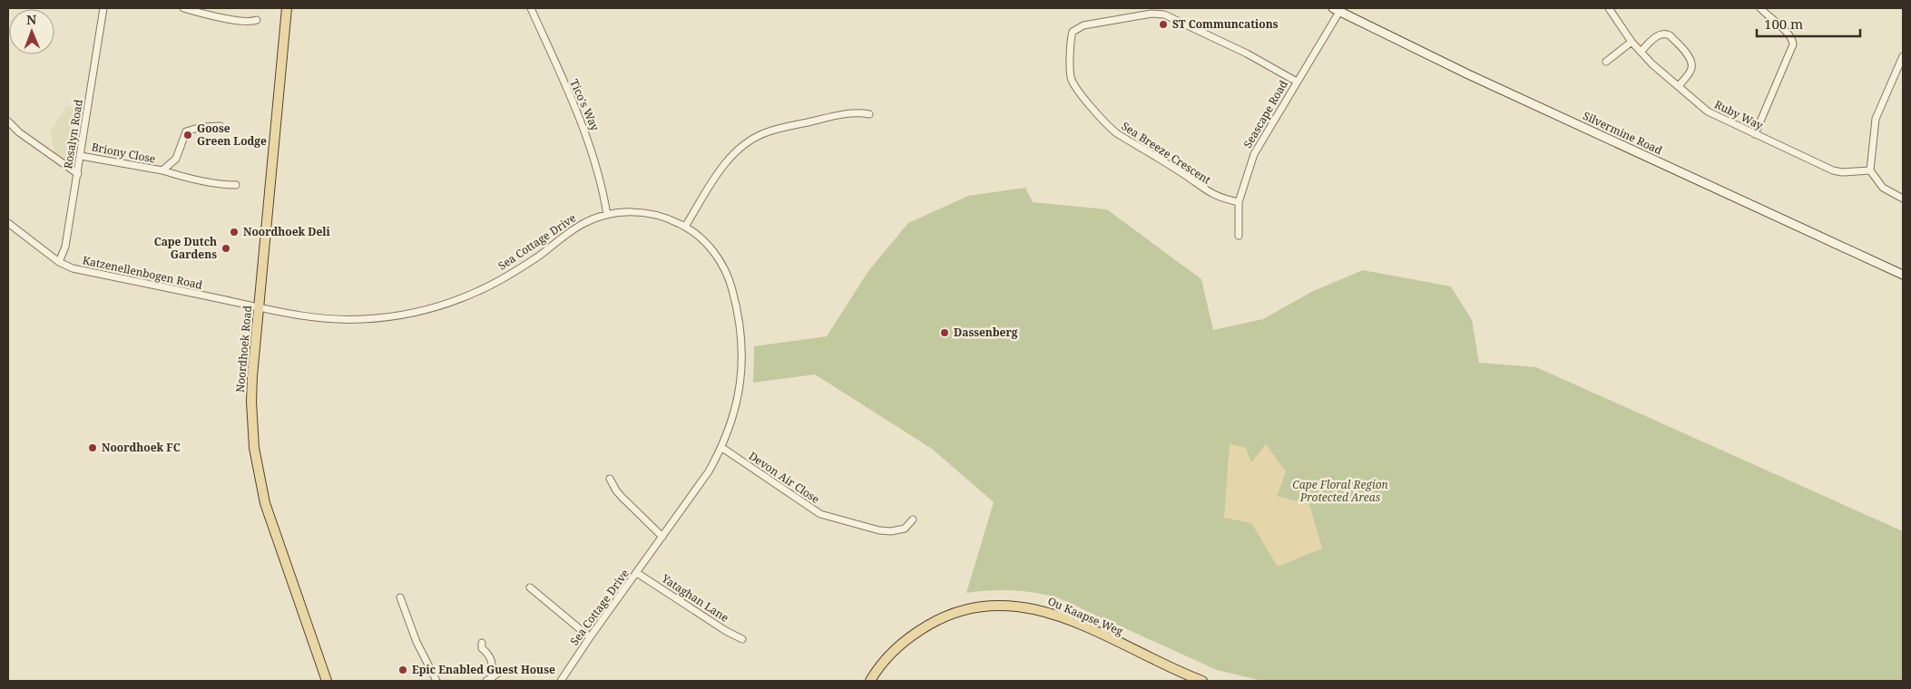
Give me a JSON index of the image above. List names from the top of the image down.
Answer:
{
  "streets": {
    "main road": ["Noordhoek Road", "Ou Kaapse Weg"],
    "street": [
      "Tico's Way",
      "Seascape Road",
      "Ruby Way",
      "Silvermine Road",
      "Rosalyn Road",
      "Briony Close",
      "Sea Breeze Crescent",
      "Sea Cottage Drive",
      "Katzenellenbogen Road",
      "Devon Air Close",
      "Yataghan Lane"
    ]
  },
  "crossings": [
    ["Tico's Way", "Sea Cottage Drive"],
    ["Seascape Road", "Silvermine Road"],
    ["Seascape Road", "Sea Breeze Crescent"],
    ["Rosalyn Road", "Briony Close"],
    ["Rosalyn Road", "Katzenellenbogen Road"],
    ["Sea Cottage Drive", "Katzenellenbogen Road"],
    ["Sea Cottage Drive", "Noordhoek Road"],
    ["Sea Cottage Drive", "Devon Air Close"],
    ["Sea Cottage Drive", "Yataghan Lane"],
    ["Katzenellenbogen Road", "Noordhoek Road"]
  ],
  "parks": ["Cape Floral Region Protected Areas"],
  "places": [
    "ST Communcations",
    "Goose Green Lodge",
    "Noordhoek Deli",
    "Cape Dutch Gardens",
    "Dassenberg",
    "Noordhoek FC",
    "Epic Enabled Guest House"
  ],
  "scale_bar": "100 m",
  "north": "top"
}
